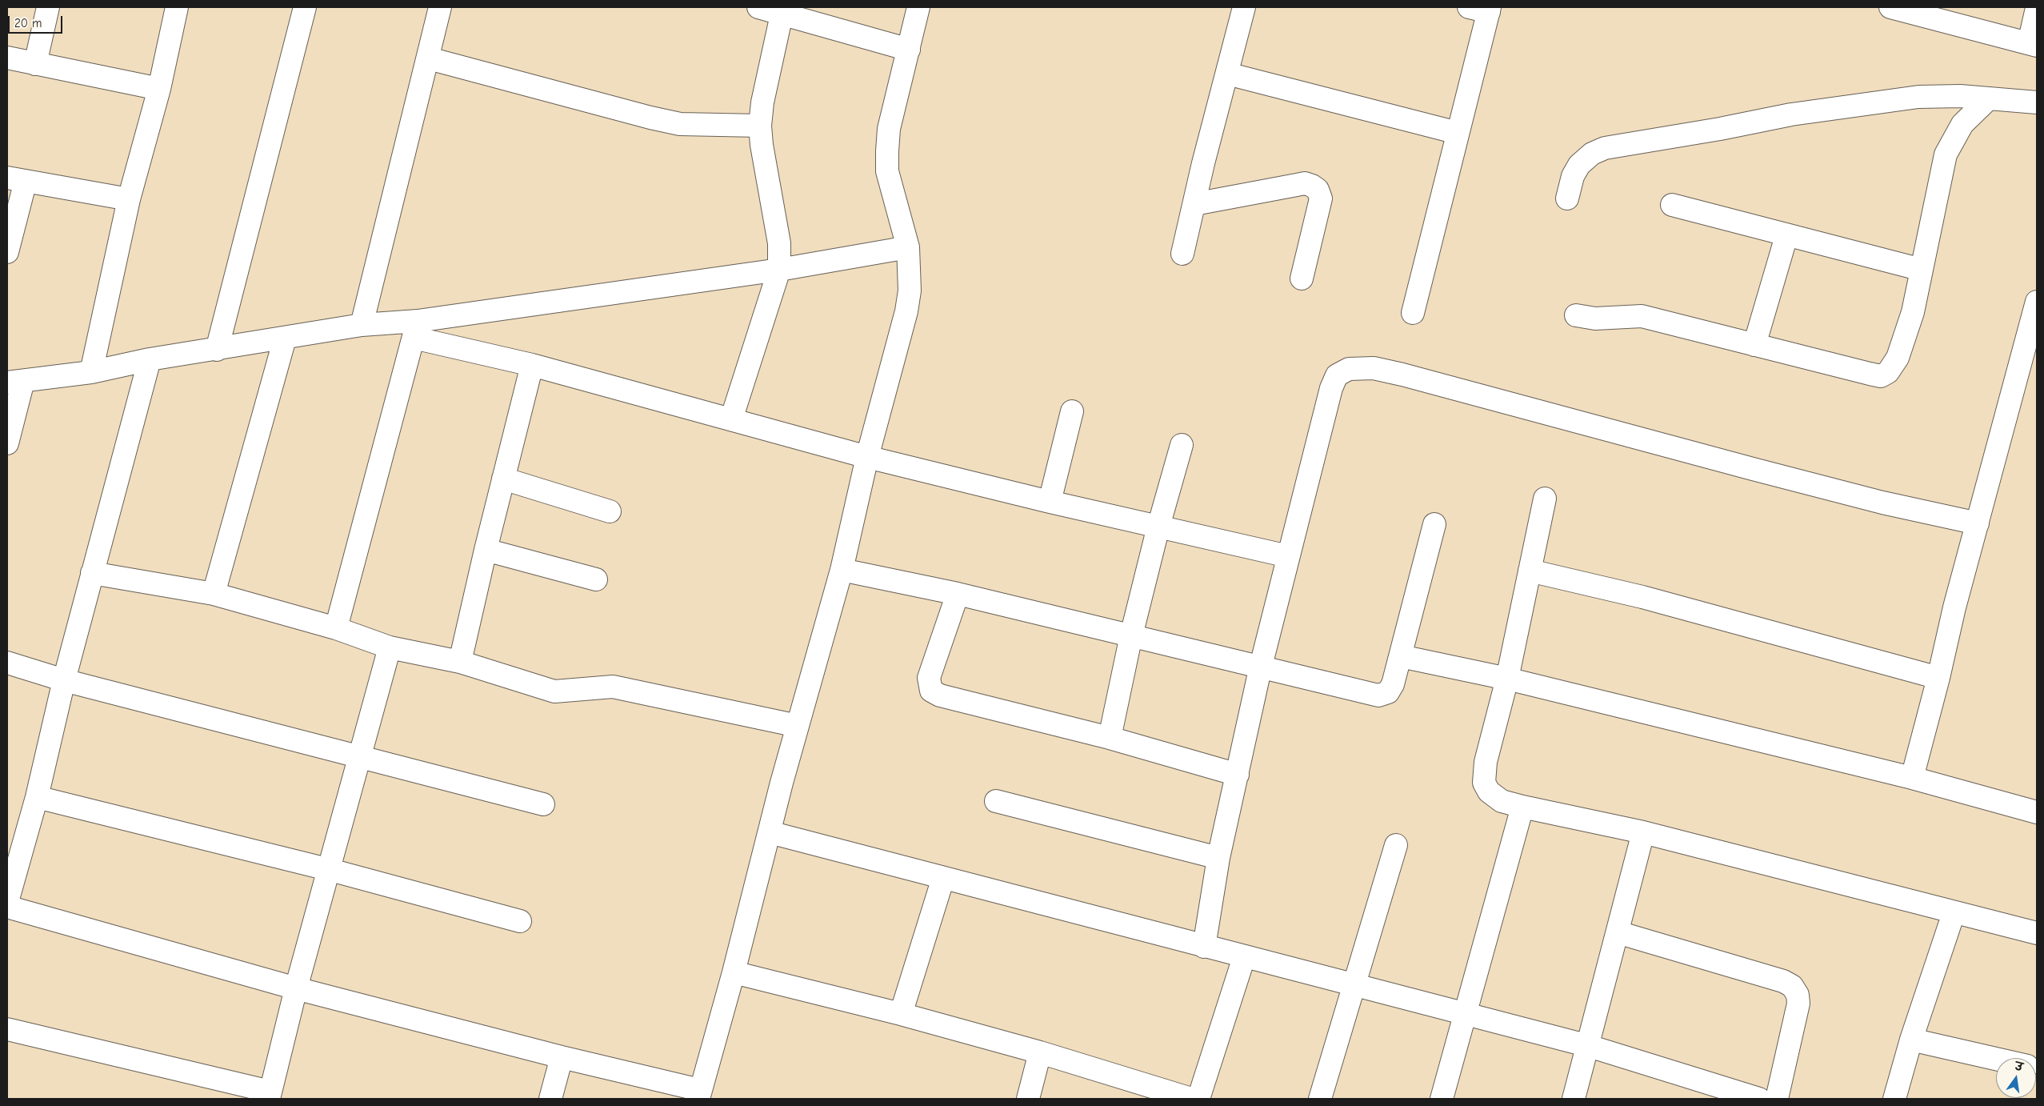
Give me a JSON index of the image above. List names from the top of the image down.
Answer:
{
  "scale_bar": "20 m",
  "north": "top"
}
